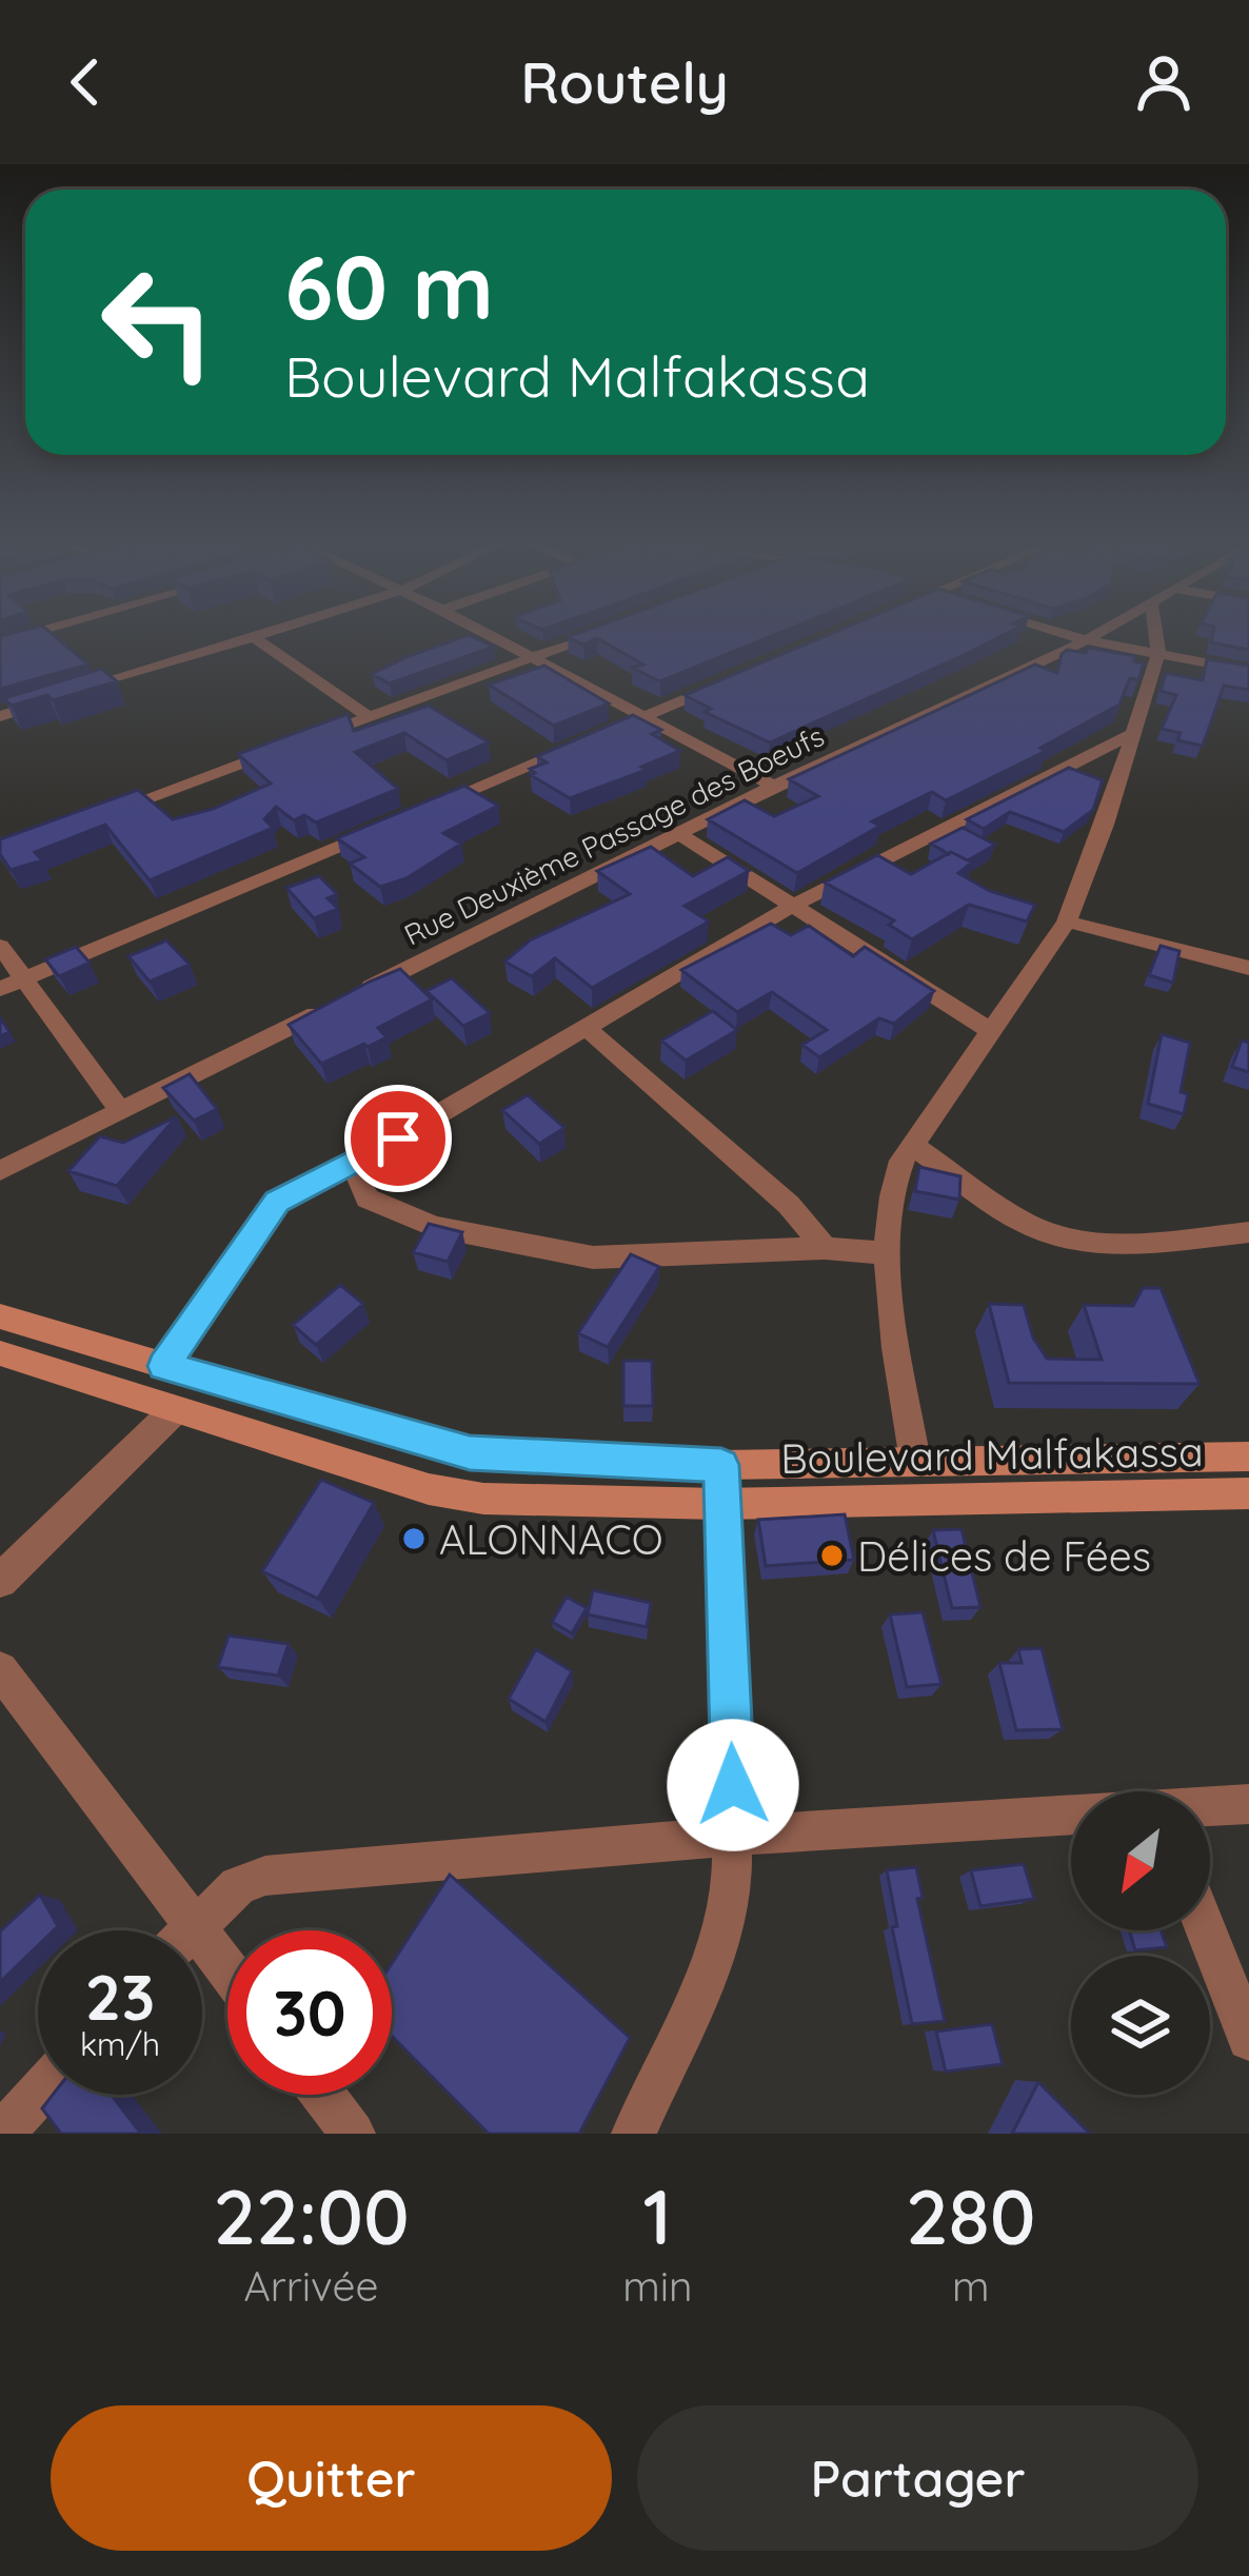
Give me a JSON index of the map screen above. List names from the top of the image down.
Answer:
{
  "streets": {
    "main road": ["Boulevard Malfakassa"],
    "street": ["Rue Deuxième Passage des Boeufs"]
  },
  "places": ["ALONNACO", "Délices de Fées"],
  "north": "bottom left",
  "page": {
    "header": "Routely",
    "turn": ["60 m", "Boulevard Malfakassa"],
    "speed": "23 km/h",
    "limit": "30",
    "eta": [
      "22:00",
      "Arrivée",
      "1",
      "min",
      "280",
      "m"
    ],
    "buttons": ["Quitter", "Partager"]
  }
}
